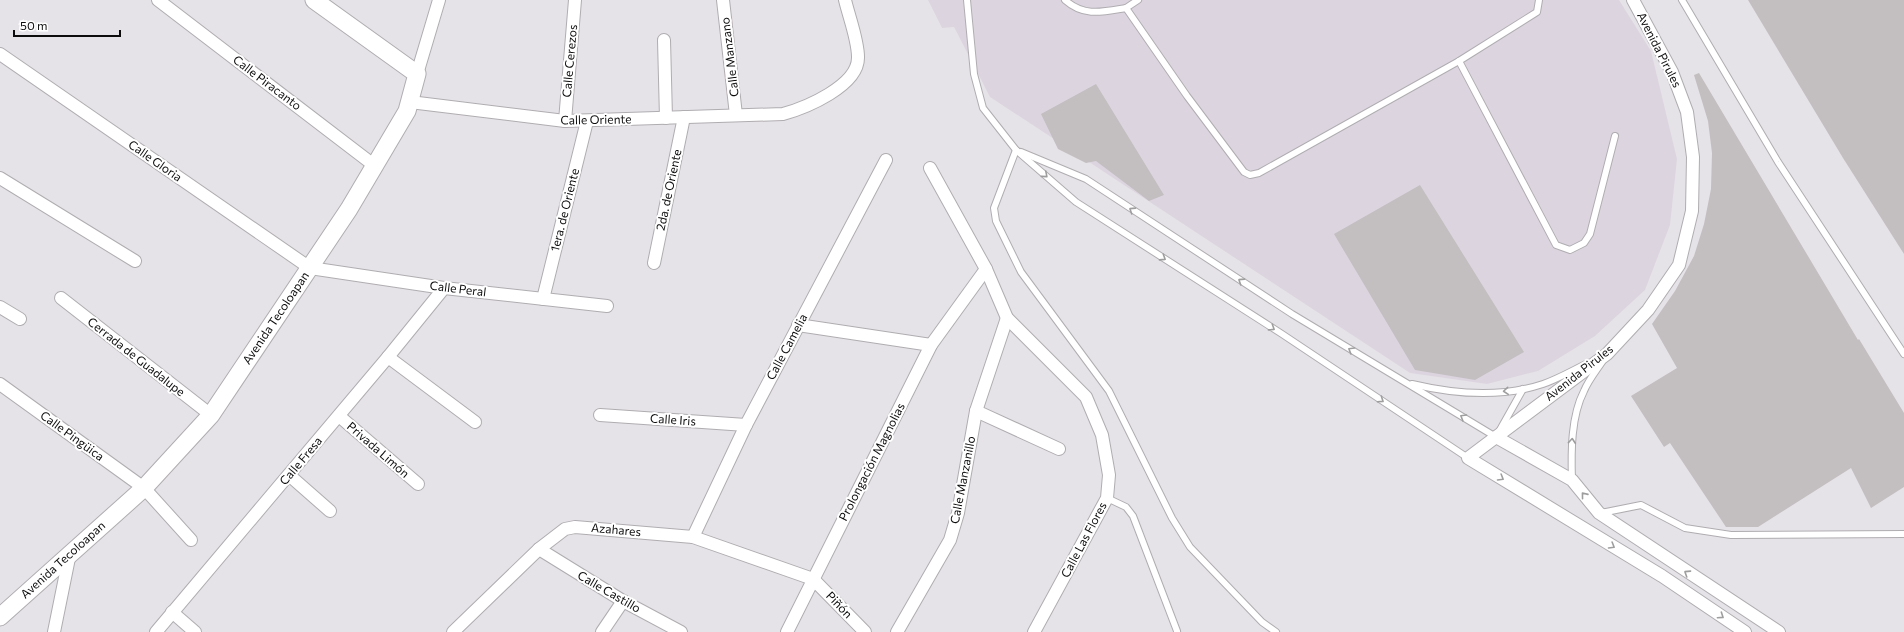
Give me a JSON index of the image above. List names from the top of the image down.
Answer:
{
  "streets": {
    "street": [
      "Avenida Pirules",
      "Calle Manzano",
      "Calle Cerezos",
      "Calle Piracanto",
      "Calle Oriente",
      "Calle Gloria",
      "2da. de Oriente",
      "1era. de Oriente",
      "Calle Peral",
      "Avenida Tecoloapan",
      "Calle Camelia",
      "Cerrada de Guadalupe",
      "Calle Iris",
      "Calle Pingüica",
      "Privada Limón",
      "Calle Fresa",
      "Prolongación Magnolias",
      "Calle Manzanillo",
      "Azahares",
      "Calle Las Flores",
      "Calle Castillo",
      "Piñón"
    ]
  },
  "crossings": [
    ["Calle Manzano", "Calle Oriente"],
    ["Calle Cerezos", "Calle Oriente"],
    ["Calle Piracanto", "Avenida Tecoloapan"],
    ["Calle Oriente", "2da. de Oriente"],
    ["Calle Oriente", "1era. de Oriente"],
    ["Calle Oriente", "Avenida Tecoloapan"],
    ["Calle Gloria", "Calle Peral"],
    ["Calle Gloria", "Avenida Tecoloapan"],
    ["1era. de Oriente", "Calle Peral"],
    ["Calle Peral", "Avenida Tecoloapan"],
    ["Calle Peral", "Calle Fresa"],
    ["Avenida Tecoloapan", "Cerrada de Guadalupe"],
    ["Avenida Tecoloapan", "Calle Pingüica"],
    ["Calle Camelia", "Calle Iris"],
    ["Calle Camelia", "Azahares"],
    ["Privada Limón", "Calle Fresa"],
    ["Prolongación Magnolias", "Azahares"],
    ["Prolongación Magnolias", "Piñón"],
    ["Calle Manzanillo", "Calle Las Flores"],
    ["Azahares", "Calle Castillo"],
    ["Azahares", "Piñón"]
  ],
  "scale_bar": "50 m"
}
